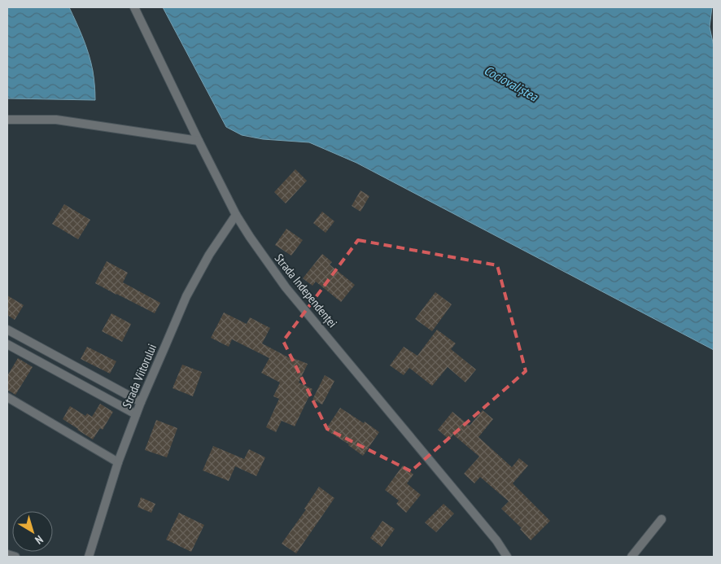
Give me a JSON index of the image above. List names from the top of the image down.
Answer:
{
  "streets": {
    "street": ["Strada Independenței", "Strada Viitorului"]
  },
  "crossings": [
    ["Strada Independenței", "Strada Viitorului"]
  ],
  "water": ["Cociovaliștea"],
  "north": "bottom right"
}
